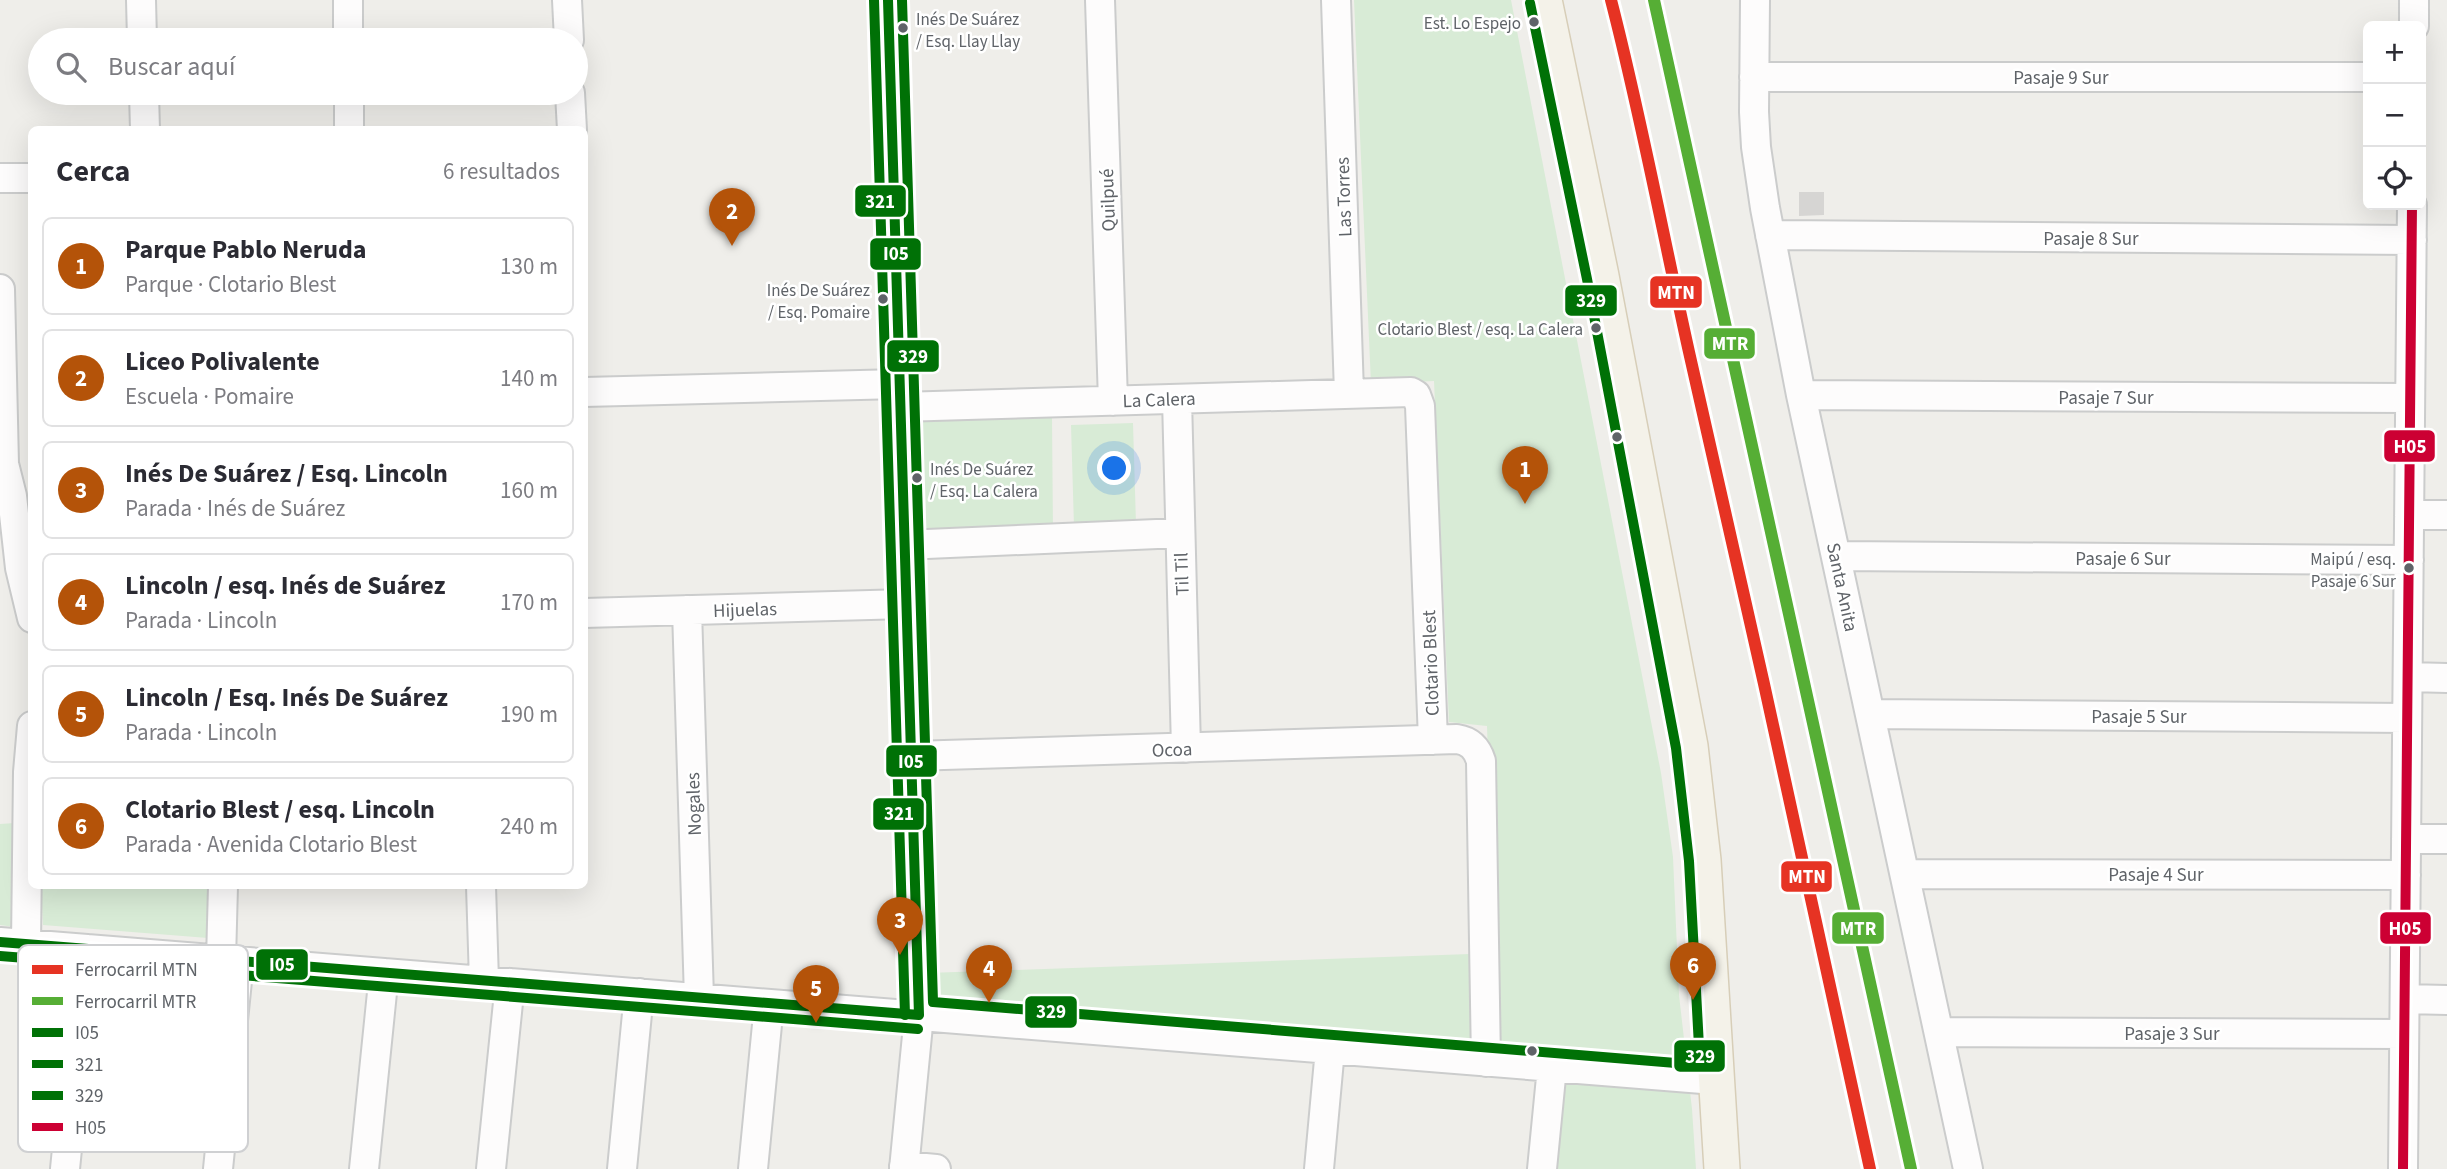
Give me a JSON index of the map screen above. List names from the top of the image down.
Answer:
{
  "streets": {
    "street": [
      "Pasaje 9 Sur",
      "Las Torres",
      "Quilpué",
      "Pasaje 8 Sur",
      "Pasaje 7 Sur",
      "La Calera",
      "Pasaje 6 Sur",
      "Til Til",
      "Santa Anita",
      "Hijuelas",
      "Clotario Blest",
      "Pasaje 5 Sur",
      "Ocoa",
      "Nogales",
      "Pasaje 4 Sur",
      "Pasaje 3 Sur"
    ]
  },
  "crossings": [
    ["Pasaje 9 Sur", "Santa Anita"],
    ["Las Torres", "La Calera"],
    ["Quilpué", "La Calera"],
    ["Pasaje 8 Sur", "Santa Anita"],
    ["Pasaje 7 Sur", "Santa Anita"],
    ["La Calera", "Til Til"],
    ["La Calera", "Clotario Blest"],
    ["Pasaje 6 Sur", "Santa Anita"],
    ["Til Til", "Ocoa"],
    ["Santa Anita", "Pasaje 5 Sur"],
    ["Santa Anita", "Pasaje 4 Sur"],
    ["Santa Anita", "Pasaje 3 Sur"],
    ["Hijuelas", "Nogales"],
    ["Clotario Blest", "Ocoa"]
  ],
  "places": [
    "Est. Lo Espejo",
    "Inés De Suárez / Esq. Llay Llay",
    "Inés De Suárez / Esq. Pomaire",
    "Clotario Blest / esq. La Calera",
    "Inés De Suárez / Esq. La Calera",
    "Maipú / esq. Pasaje 6 Sur"
  ],
  "lines": [
    "rail line MTN",
    "rail line MTR",
    "transit line I05",
    "transit line 321",
    "transit line 329",
    "transit line H05"
  ],
  "legend": [
    "Ferrocarril MTN",
    "Ferrocarril MTR",
    "I05",
    "321",
    "329",
    "H05"
  ],
  "page": {
    "map_buttons": ["+", "−"],
    "search": "Buscar aquí",
    "heading": ["Cerca", "6 resultados"],
    "pins": [
      "2",
      "1",
      "3",
      "6",
      "4",
      "5"
    ],
    "list": [
      {
        "mark": "1",
        "name": "Parque Pablo Neruda",
        "note": "Parque · Clotario Blest",
        "value": "130 m"
      },
      {
        "mark": "2",
        "name": "Liceo Polivalente",
        "note": "Escuela · Pomaire",
        "value": "140 m"
      },
      {
        "mark": "3",
        "name": "Inés De Suárez / Esq. Lincoln",
        "note": "Parada · Inés de Suárez",
        "value": "160 m"
      },
      {
        "mark": "4",
        "name": "Lincoln / esq. Inés de Suárez",
        "note": "Parada · Lincoln",
        "value": "170 m"
      },
      {
        "mark": "5",
        "name": "Lincoln / Esq. Inés De Suárez",
        "note": "Parada · Lincoln",
        "value": "190 m"
      },
      {
        "mark": "6",
        "name": "Clotario Blest / esq. Lincoln",
        "note": "Parada · Avenida Clotario Blest",
        "value": "240 m"
      }
    ]
  }
}
